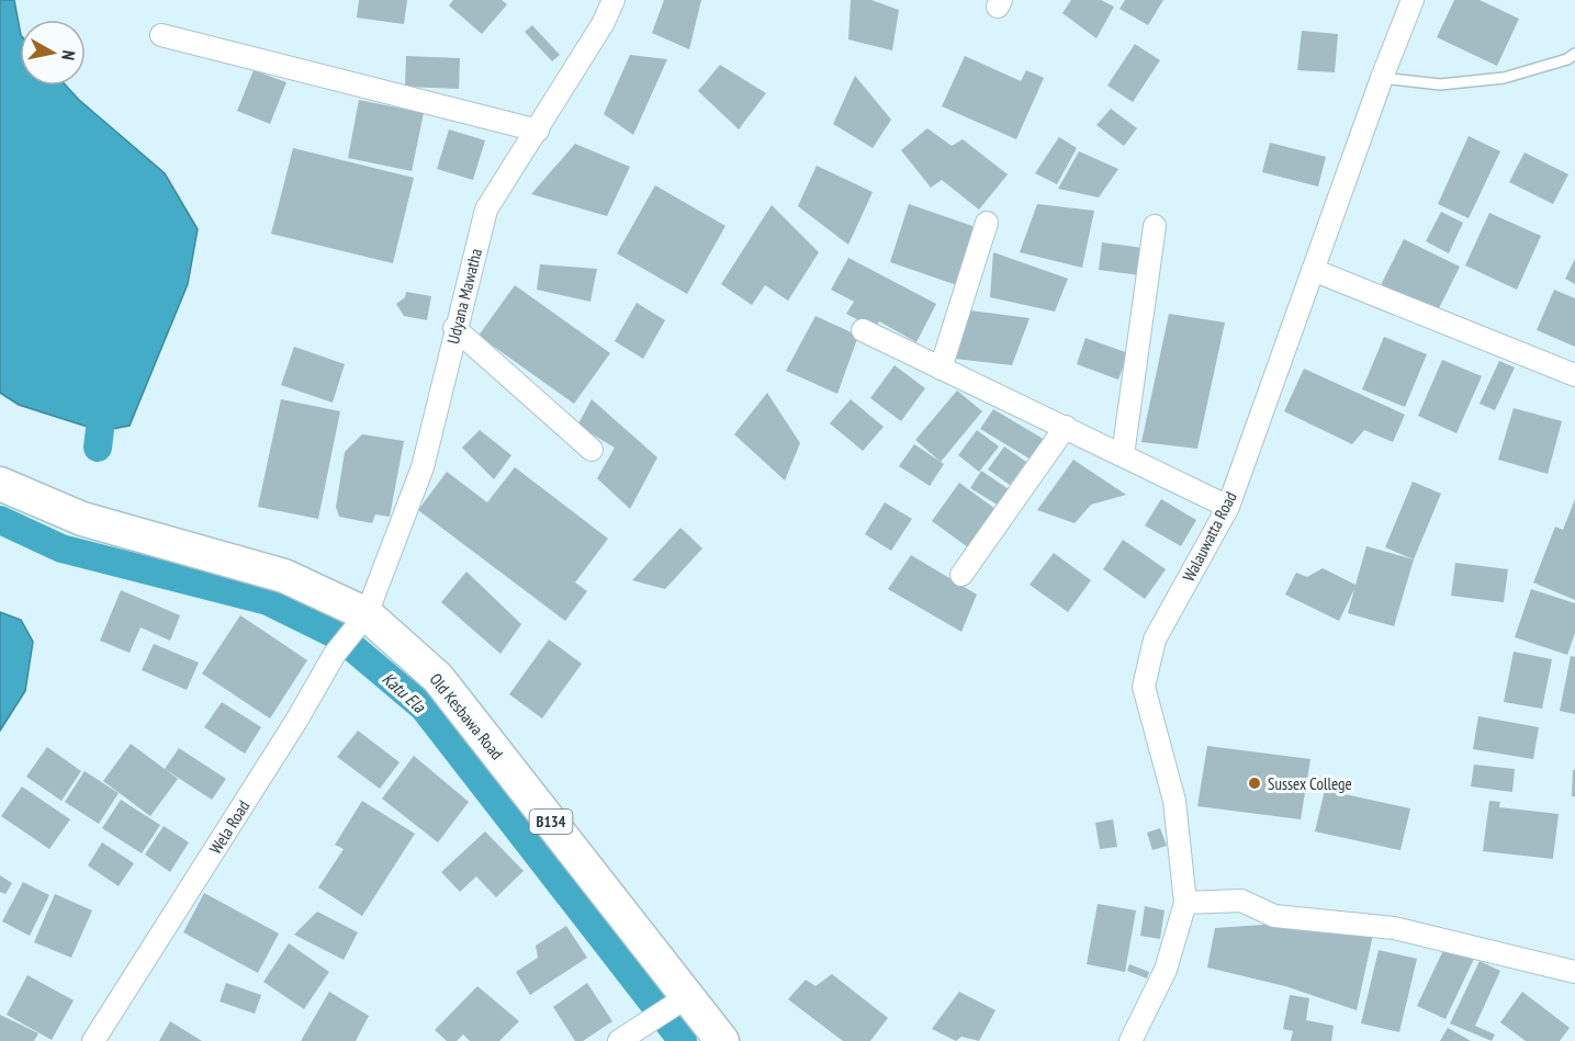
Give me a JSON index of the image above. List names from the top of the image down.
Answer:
{
  "streets": {
    "main road": ["Old Kesbawa Road", "B134"],
    "street": ["Udyana Mawatha", "Walauwatta Road", "Wela Road"]
  },
  "crossings": [
    ["Udyana Mawatha", "Old Kesbawa Road"],
    ["Udyana Mawatha", "Wela Road"],
    ["Old Kesbawa Road", "Wela Road"]
  ],
  "water": ["Katu Ela"],
  "places": ["Sussex College"],
  "north": "right"
}
